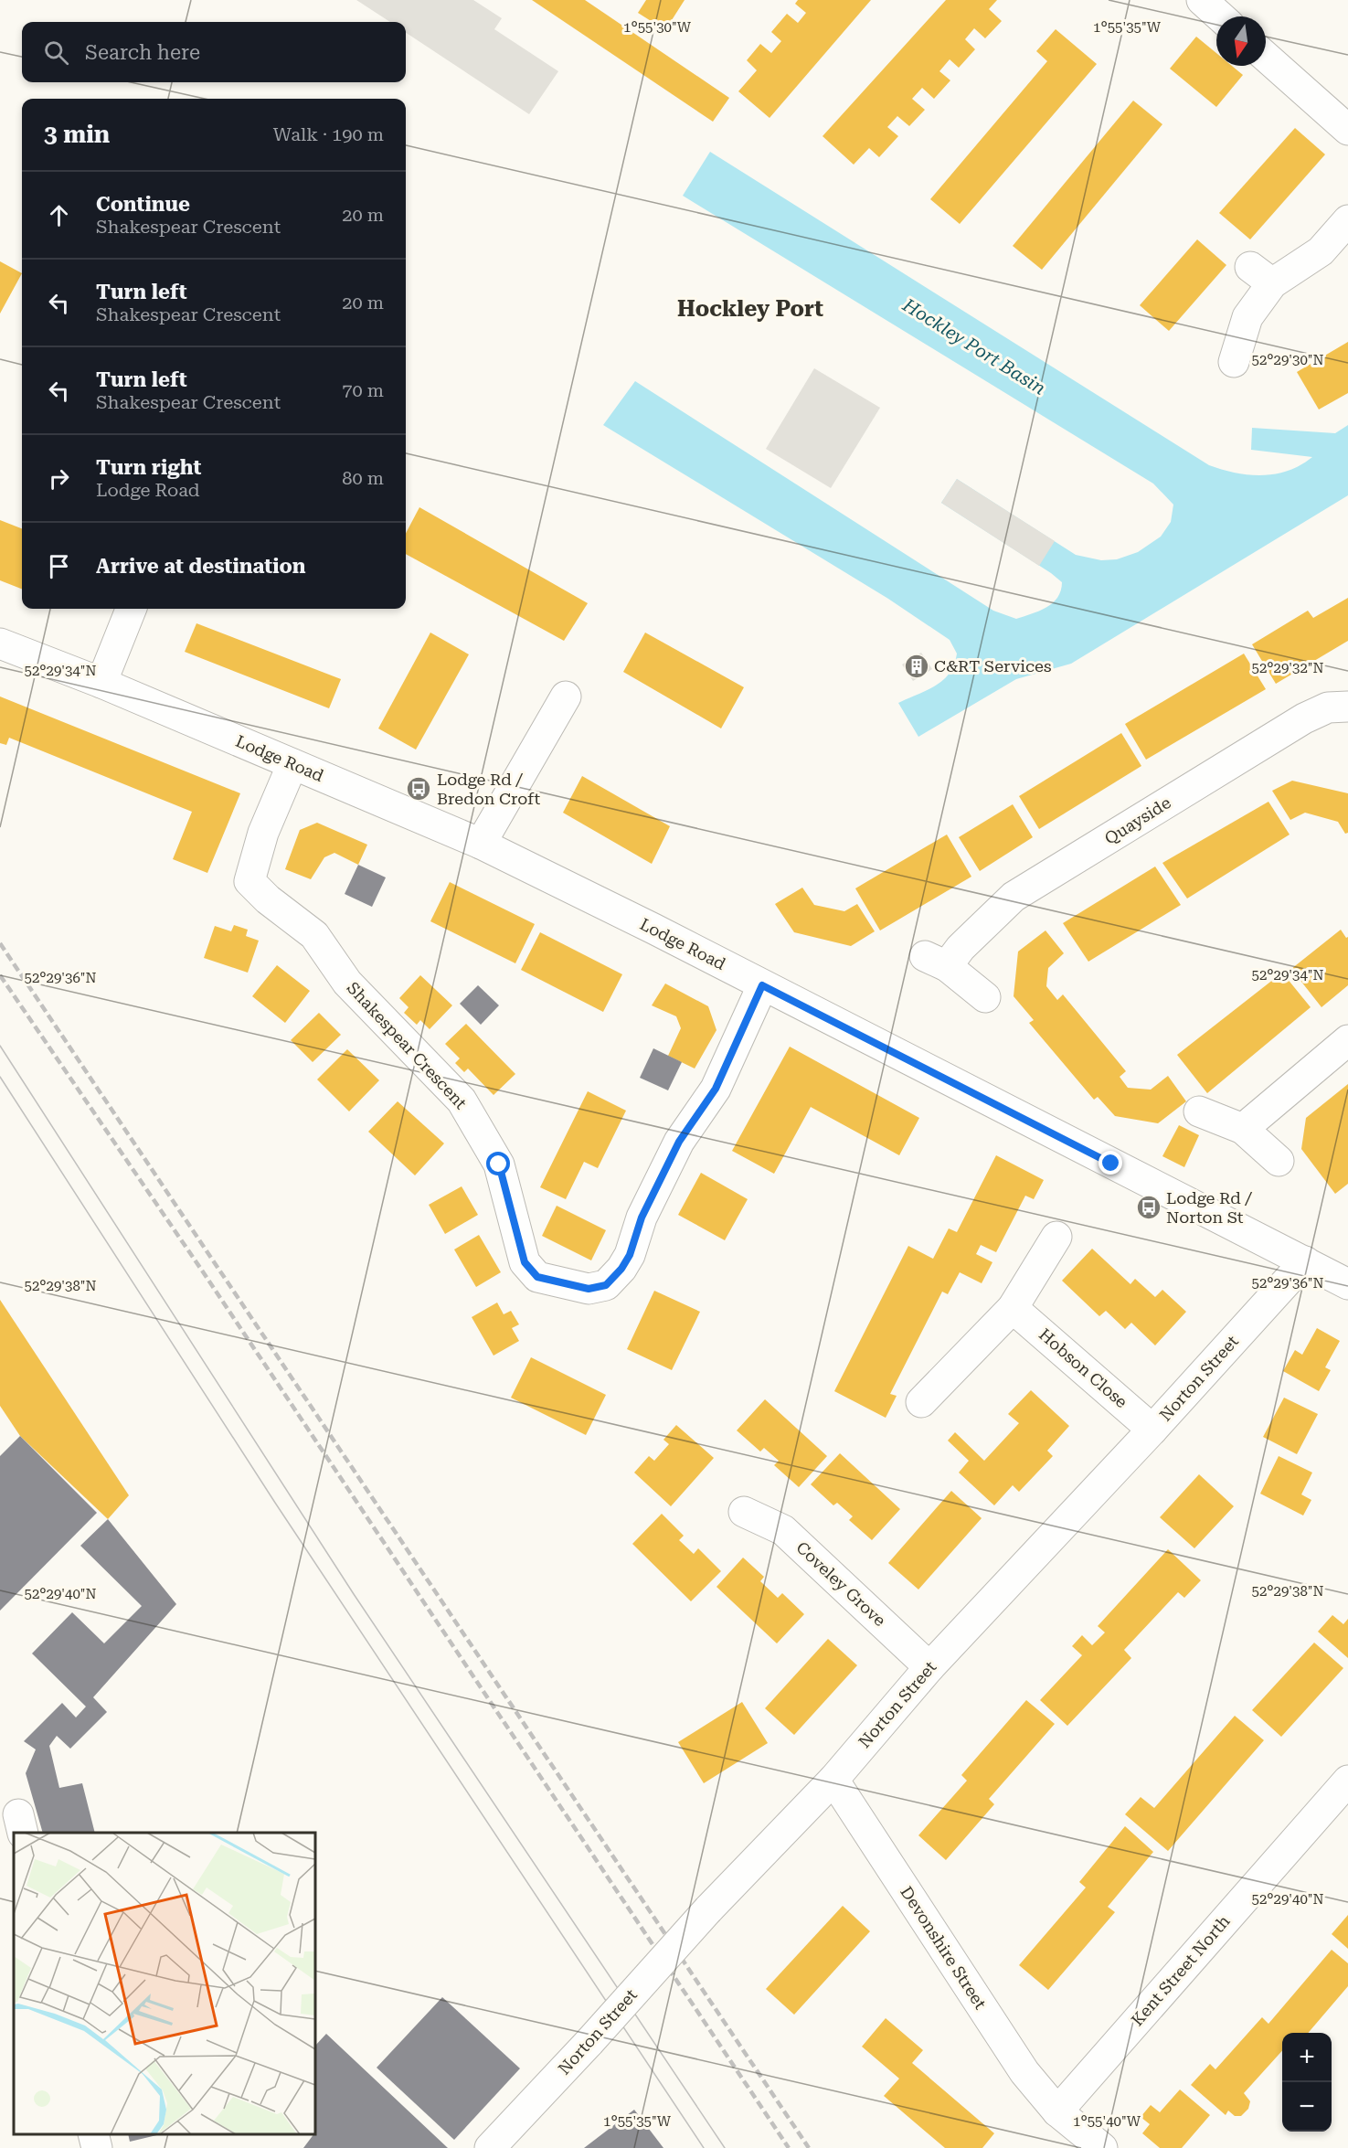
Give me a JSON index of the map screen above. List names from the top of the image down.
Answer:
{
  "streets": {
    "street": [
      "Lodge Road",
      "Quayside",
      "Shakespear Crescent",
      "Hobson Close",
      "Norton Street",
      "Coveley Grove",
      "Devonshire Street",
      "Kent Street North"
    ]
  },
  "crossings": [
    ["Lodge Road", "Shakespear Crescent"],
    ["Lodge Road", "Norton Street"],
    ["Hobson Close", "Norton Street"],
    ["Norton Street", "Coveley Grove"],
    ["Norton Street", "Devonshire Street"],
    ["Devonshire Street", "Kent Street North"]
  ],
  "districts": ["Hockley Port"],
  "water": ["Hockley Port Basin"],
  "places": {
    "building": ["C&RT Services"],
    "bus stop": ["Lodge Rd / Bredon Croft", "Lodge Rd / Norton St"]
  },
  "north": "bottom",
  "page": {
    "search": "Search here",
    "heading": ["3 min", "Walk · 190 m"],
    "list": [
      ["Continue", "Shakespear Crescent", "20 m"],
      ["Turn left", "Shakespear Crescent", "20 m"],
      ["Turn left", "Shakespear Crescent", "70 m"],
      ["Turn right", "Lodge Road", "80 m"],
      "Arrive at destination"
    ],
    "map_buttons": ["+", "−"]
  },
  "coordinates": [
    "1°55'30\"W",
    "1°55'35\"W",
    "52°29'30\"N",
    "52°29'32\"N",
    "52°29'34\"N",
    "52°29'36\"N",
    "52°29'38\"N",
    "52°29'40\"N",
    "1°55'40\"W"
  ]
}
